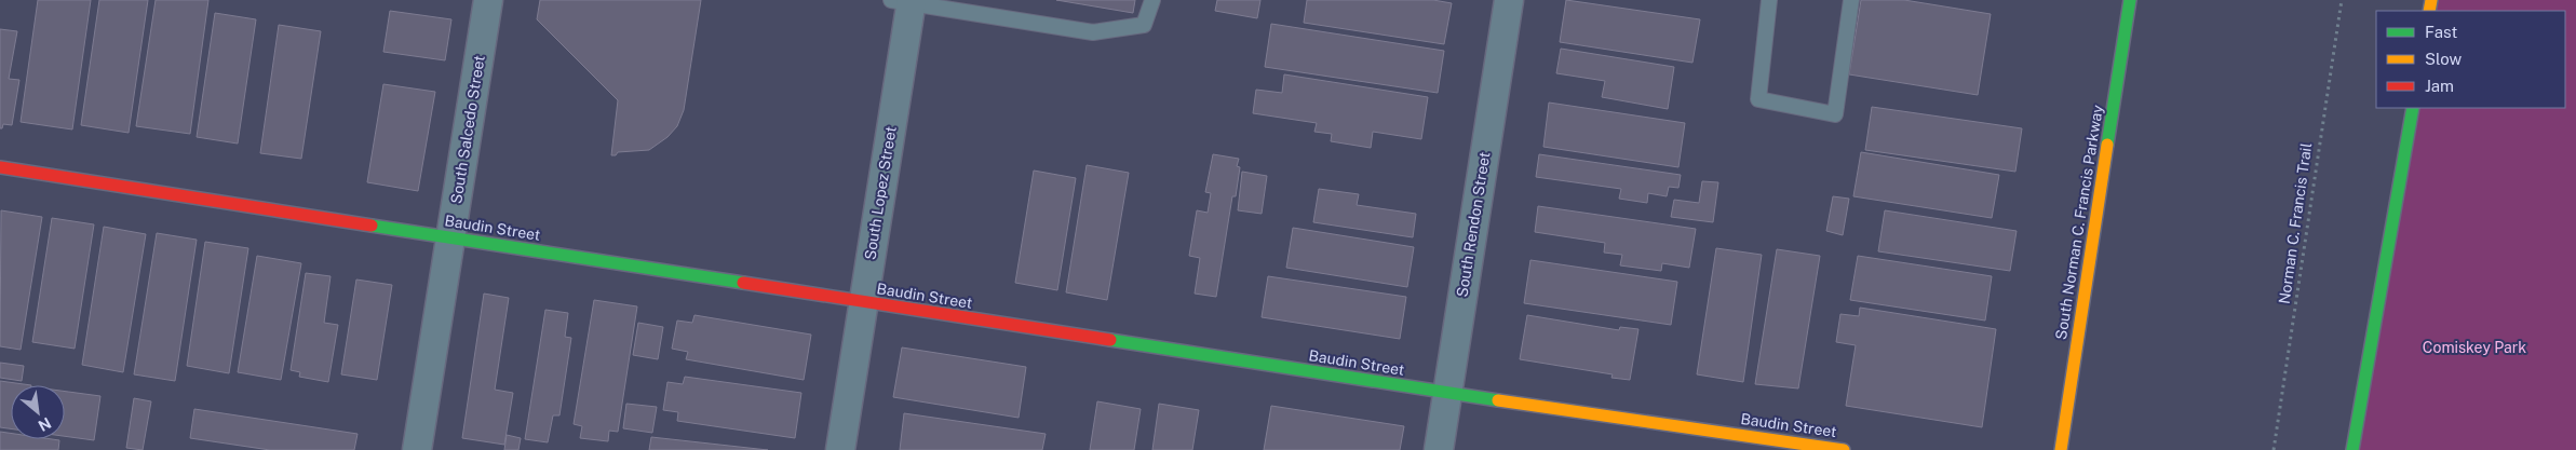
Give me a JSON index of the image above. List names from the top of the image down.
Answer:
{
  "streets": {
    "street": [
      "South Salcedo Street",
      "South Lopez Street",
      "South Norman C. Francis Parkway",
      "South Rendon Street",
      "Baudin Street"
    ],
    "path": ["Norman C. Francis Trail"]
  },
  "crossings": [
    ["South Salcedo Street", "Baudin Street"],
    ["South Lopez Street", "Baudin Street"],
    ["South Rendon Street", "Baudin Street"]
  ],
  "parks": ["Comiskey Park"],
  "legend": ["Fast", "Slow", "Jam"],
  "north": "bottom right"
}
